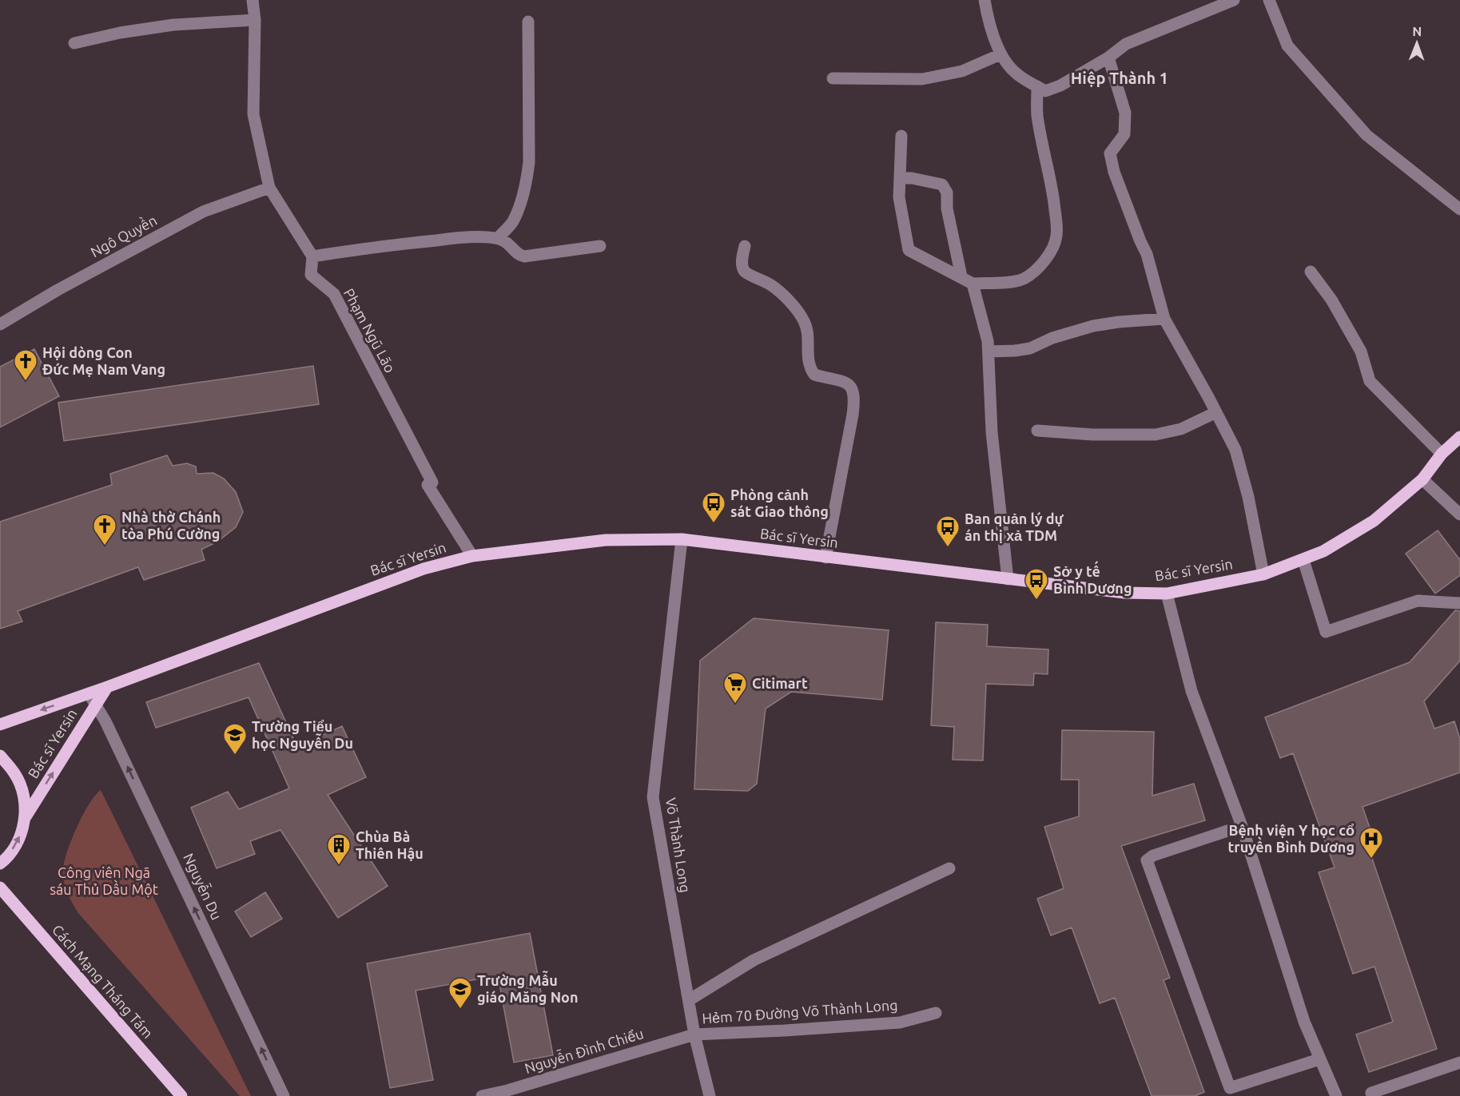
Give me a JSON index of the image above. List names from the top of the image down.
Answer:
{
  "streets": {
    "main road": ["Bác sĩ Yersin", "Cách Mạng Tháng Tám"],
    "street": [
      "Ngô Quyền",
      "Phạm Ngũ Lão",
      "Võ Thành Long",
      "Nguyễn Du",
      "Hẻm 70 Đường Võ Thành Long",
      "Nguyễn Đình Chiểu"
    ]
  },
  "crossings": [
    ["Ngô Quyền", "Phạm Ngũ Lão"],
    ["Phạm Ngũ Lão", "Bác sĩ Yersin"],
    ["Bác sĩ Yersin", "Võ Thành Long"],
    ["Bác sĩ Yersin", "Nguyễn Du"],
    ["Võ Thành Long", "Hẻm 70 Đường Võ Thành Long"],
    ["Võ Thành Long", "Nguyễn Đình Chiểu"],
    ["Hẻm 70 Đường Võ Thành Long", "Nguyễn Đình Chiểu"]
  ],
  "one_way": ["Nguyễn Du"],
  "districts": ["Hiệp Thành 1"],
  "parks": ["Công viên Ngã sáu Thủ Dầu Một"],
  "places": {
    "church": ["Hội dòng Con Đức Mẹ Nam Vang", "Nhà thờ Chánh tòa Phú Cường"],
    "bus stop": ["Phòng cảnh sát Giao thông", "Ban quản lý dự án thị xả TDM", "Sở y tế Bình Dương"],
    "supermarket": ["Citimart"],
    "school or university": ["Trường Tiểu học Nguyễn Du", "Trường Mẫu giáo Măng Non"],
    "hospital": ["Bệnh viện Y học cổ truyền Bình Dương"],
    "building": ["Chùa Bà Thiên Hậu"]
  },
  "north": "top"
}
